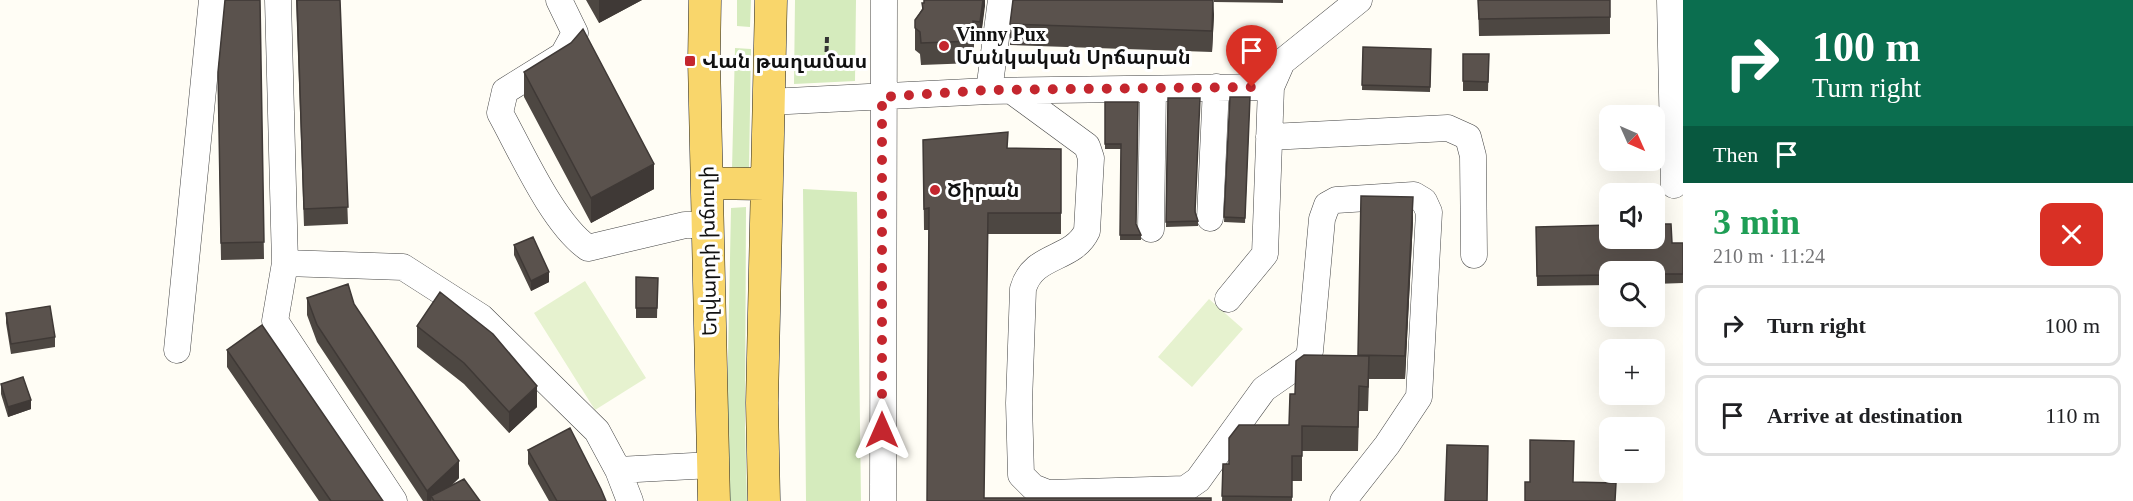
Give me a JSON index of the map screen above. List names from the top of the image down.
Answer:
{
  "streets": {
    "main road": ["Եղվարդի խճուղի"]
  },
  "places": {
    "other": ["Vinny Pux Մանկական Սրճարան", "Ծիրան"],
    "transit": ["Վան թաղամաս"]
  },
  "north": "bottom right",
  "page": {
    "turn": ["100 m", "Turn right"],
    "map_buttons": ["+", "−"],
    "then": "Then",
    "heading": ["3 min", "210 m · 11:24"],
    "list": [
      {
        "name": "Turn right",
        "value": "100 m"
      },
      {
        "name": "Arrive at destination",
        "value": "110 m"
      }
    ]
  }
}
